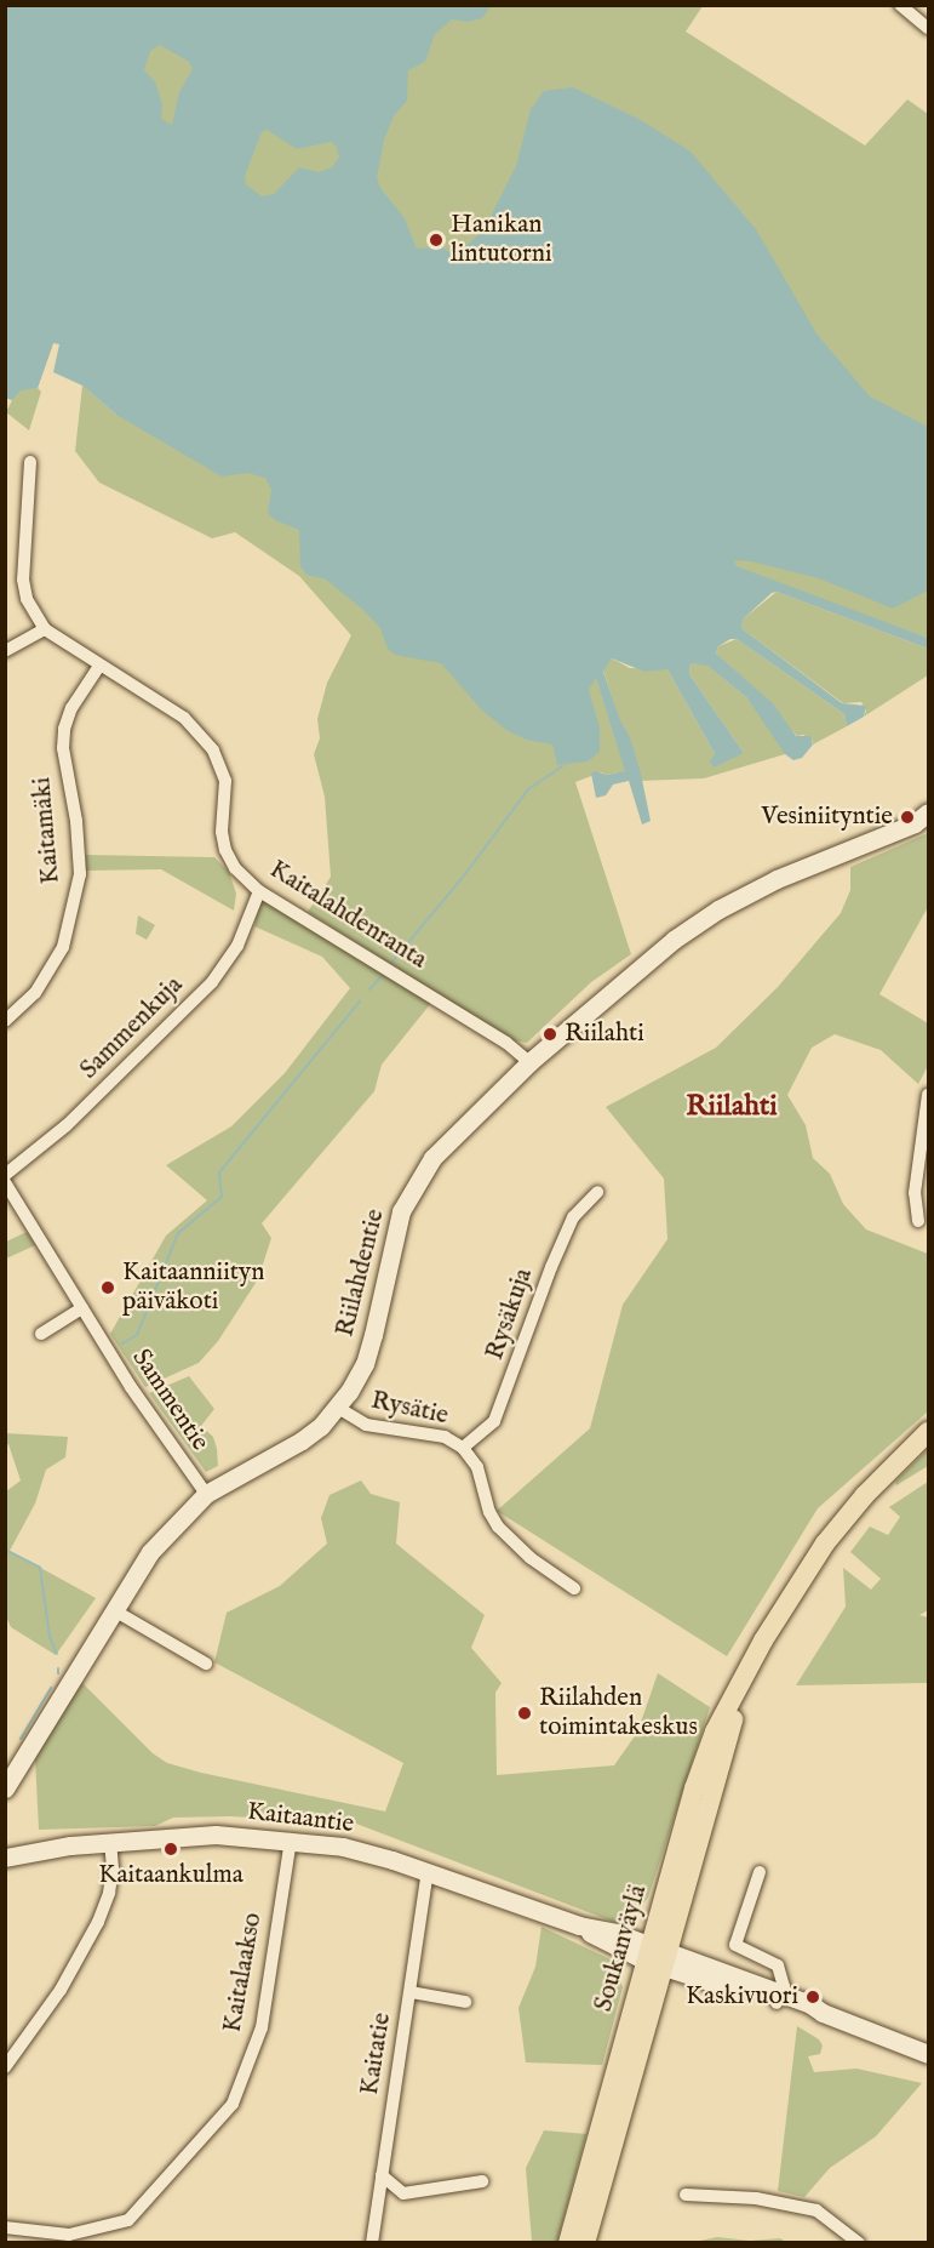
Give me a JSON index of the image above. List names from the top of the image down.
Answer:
{
  "streets": {
    "main road": ["Soukanväylä"],
    "street": [
      "Kaitamäki",
      "Kaitalahdenranta",
      "Sammenkuja",
      "Riilahdentie",
      "Rysäkuja",
      "Sammentie",
      "Rysätie",
      "Kaitaantie",
      "Kaitalaakso",
      "Kaitatie"
    ]
  },
  "crossings": [
    ["Kaitamäki", "Kaitalahdenranta"],
    ["Kaitalahdenranta", "Sammenkuja"],
    ["Kaitalahdenranta", "Riilahdentie"],
    ["Riilahdentie", "Sammentie"],
    ["Riilahdentie", "Rysätie"],
    ["Rysäkuja", "Rysätie"],
    ["Kaitaantie", "Soukanväylä"],
    ["Kaitaantie", "Kaitalaakso"],
    ["Kaitaantie", "Kaitatie"]
  ],
  "districts": ["Riilahti"],
  "places": [
    "Hanikan lintutorni",
    "Vesiniityntie",
    "Riilahti",
    "Kaitaanniityn päiväkoti",
    "Riilahden toimintakeskus",
    "Kaitaankulma",
    "Kaskivuori"
  ]
}
